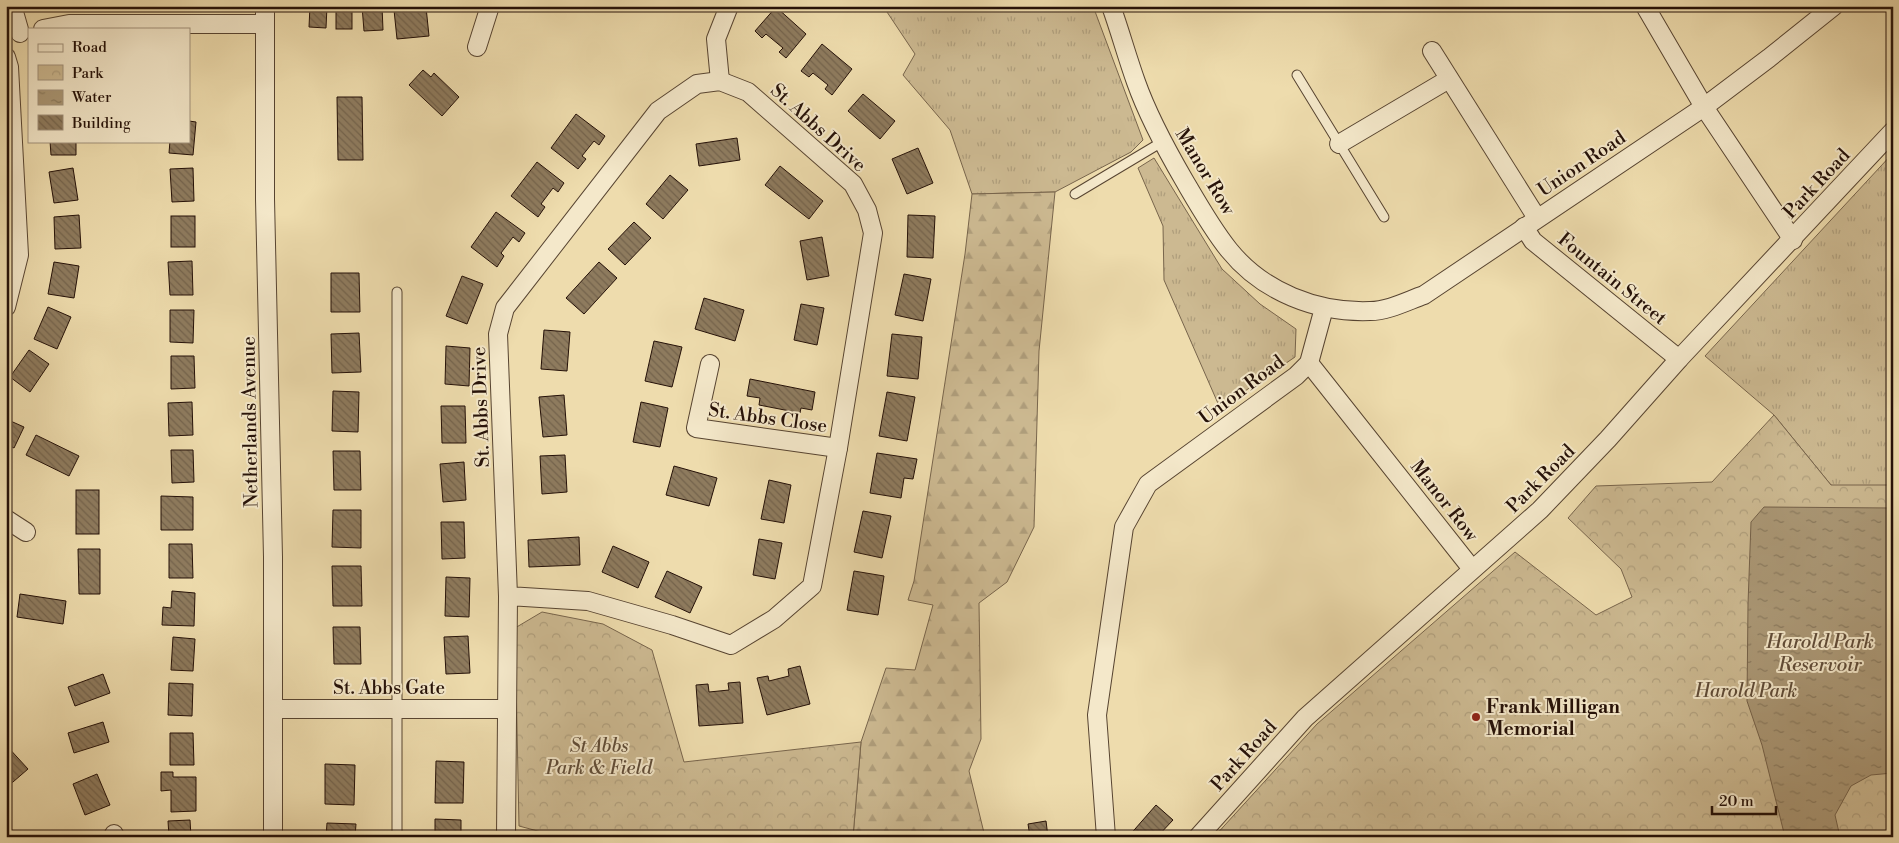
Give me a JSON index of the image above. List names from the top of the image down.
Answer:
{
  "streets": {
    "street": [
      "St. Abbs Drive",
      "Union Road",
      "Manor Row",
      "Park Road",
      "Fountain Street",
      "St. Abbs Close",
      "Netherlands Avenue",
      "St. Abbs Gate"
    ]
  },
  "crossings": [
    ["St. Abbs Drive", "St. Abbs Close"],
    ["St. Abbs Drive", "St. Abbs Gate"],
    ["Union Road", "Manor Row"],
    ["Union Road", "Fountain Street"],
    ["Manor Row", "Park Road"],
    ["Park Road", "Fountain Street"],
    ["Netherlands Avenue", "St. Abbs Gate"]
  ],
  "water": ["Harold Park Reservoir"],
  "parks": ["Harold Park", "St Abbs Park & Field"],
  "places": ["Frank Milligan Memorial"],
  "legend": [
    "Road",
    "Park",
    "Water",
    "Building"
  ],
  "scale_bar": "20 m"
}
